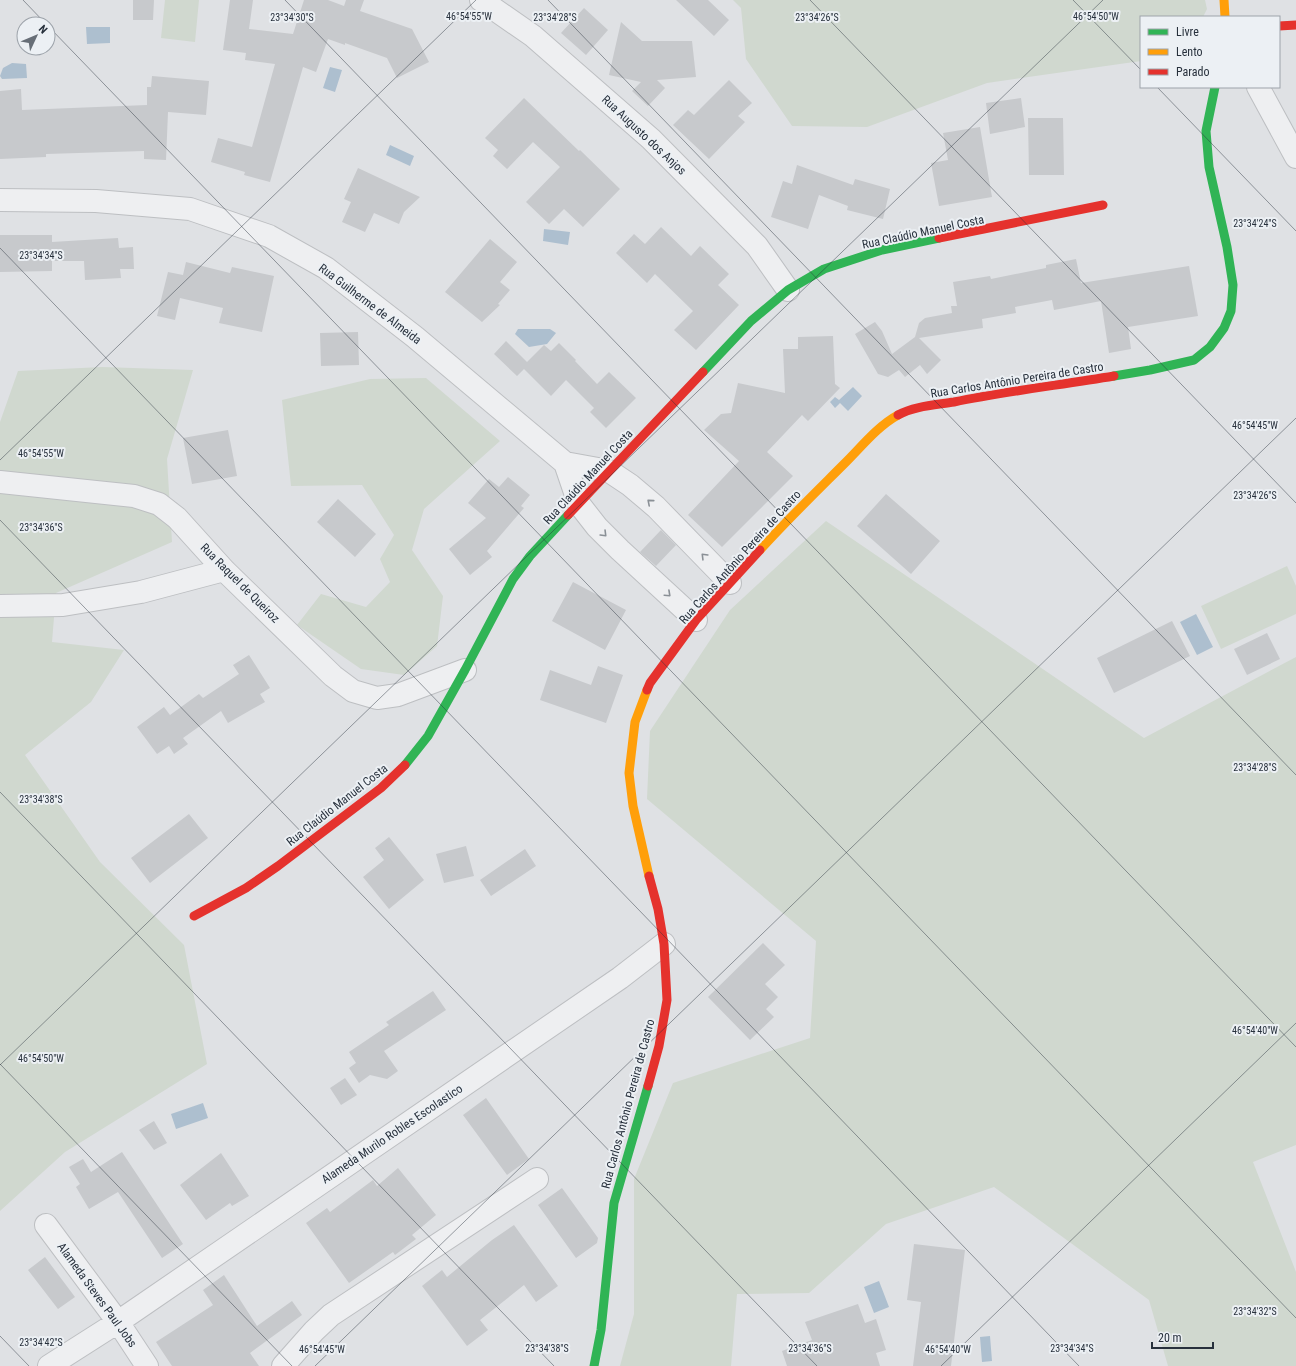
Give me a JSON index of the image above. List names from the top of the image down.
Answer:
{
  "streets": {
    "street": [
      "Rua Augusto dos Anjos",
      "Rua Claúdio Manuel Costa",
      "Rua Guilherme de Almeida",
      "Rua Carlos Antônio Pereira de Castro",
      "Rua Raquel de Queiroz",
      "Alameda Murilo Robles Escolastico",
      "Alameda Steves Paul Jobs"
    ]
  },
  "crossings": [
    ["Rua Augusto dos Anjos", "Rua Claúdio Manuel Costa"],
    ["Rua Claúdio Manuel Costa", "Rua Guilherme de Almeida"],
    ["Rua Claúdio Manuel Costa", "Rua Raquel de Queiroz"],
    ["Rua Carlos Antônio Pereira de Castro", "Alameda Murilo Robles Escolastico"],
    ["Alameda Murilo Robles Escolastico", "Alameda Steves Paul Jobs"]
  ],
  "legend": ["Livre", "Lento", "Parado"],
  "scale_bar": "20 m",
  "north": "top right",
  "coordinates": [
    "46°54'55\"W",
    "46°54'50\"W",
    "23°34'30\"S",
    "23°34'28\"S",
    "23°34'26\"S",
    "23°34'24\"S",
    "23°34'34\"S",
    "46°54'45\"W",
    "23°34'36\"S",
    "23°34'38\"S",
    "46°54'40\"W",
    "23°34'32\"S",
    "23°34'42\"S"
  ]
}
